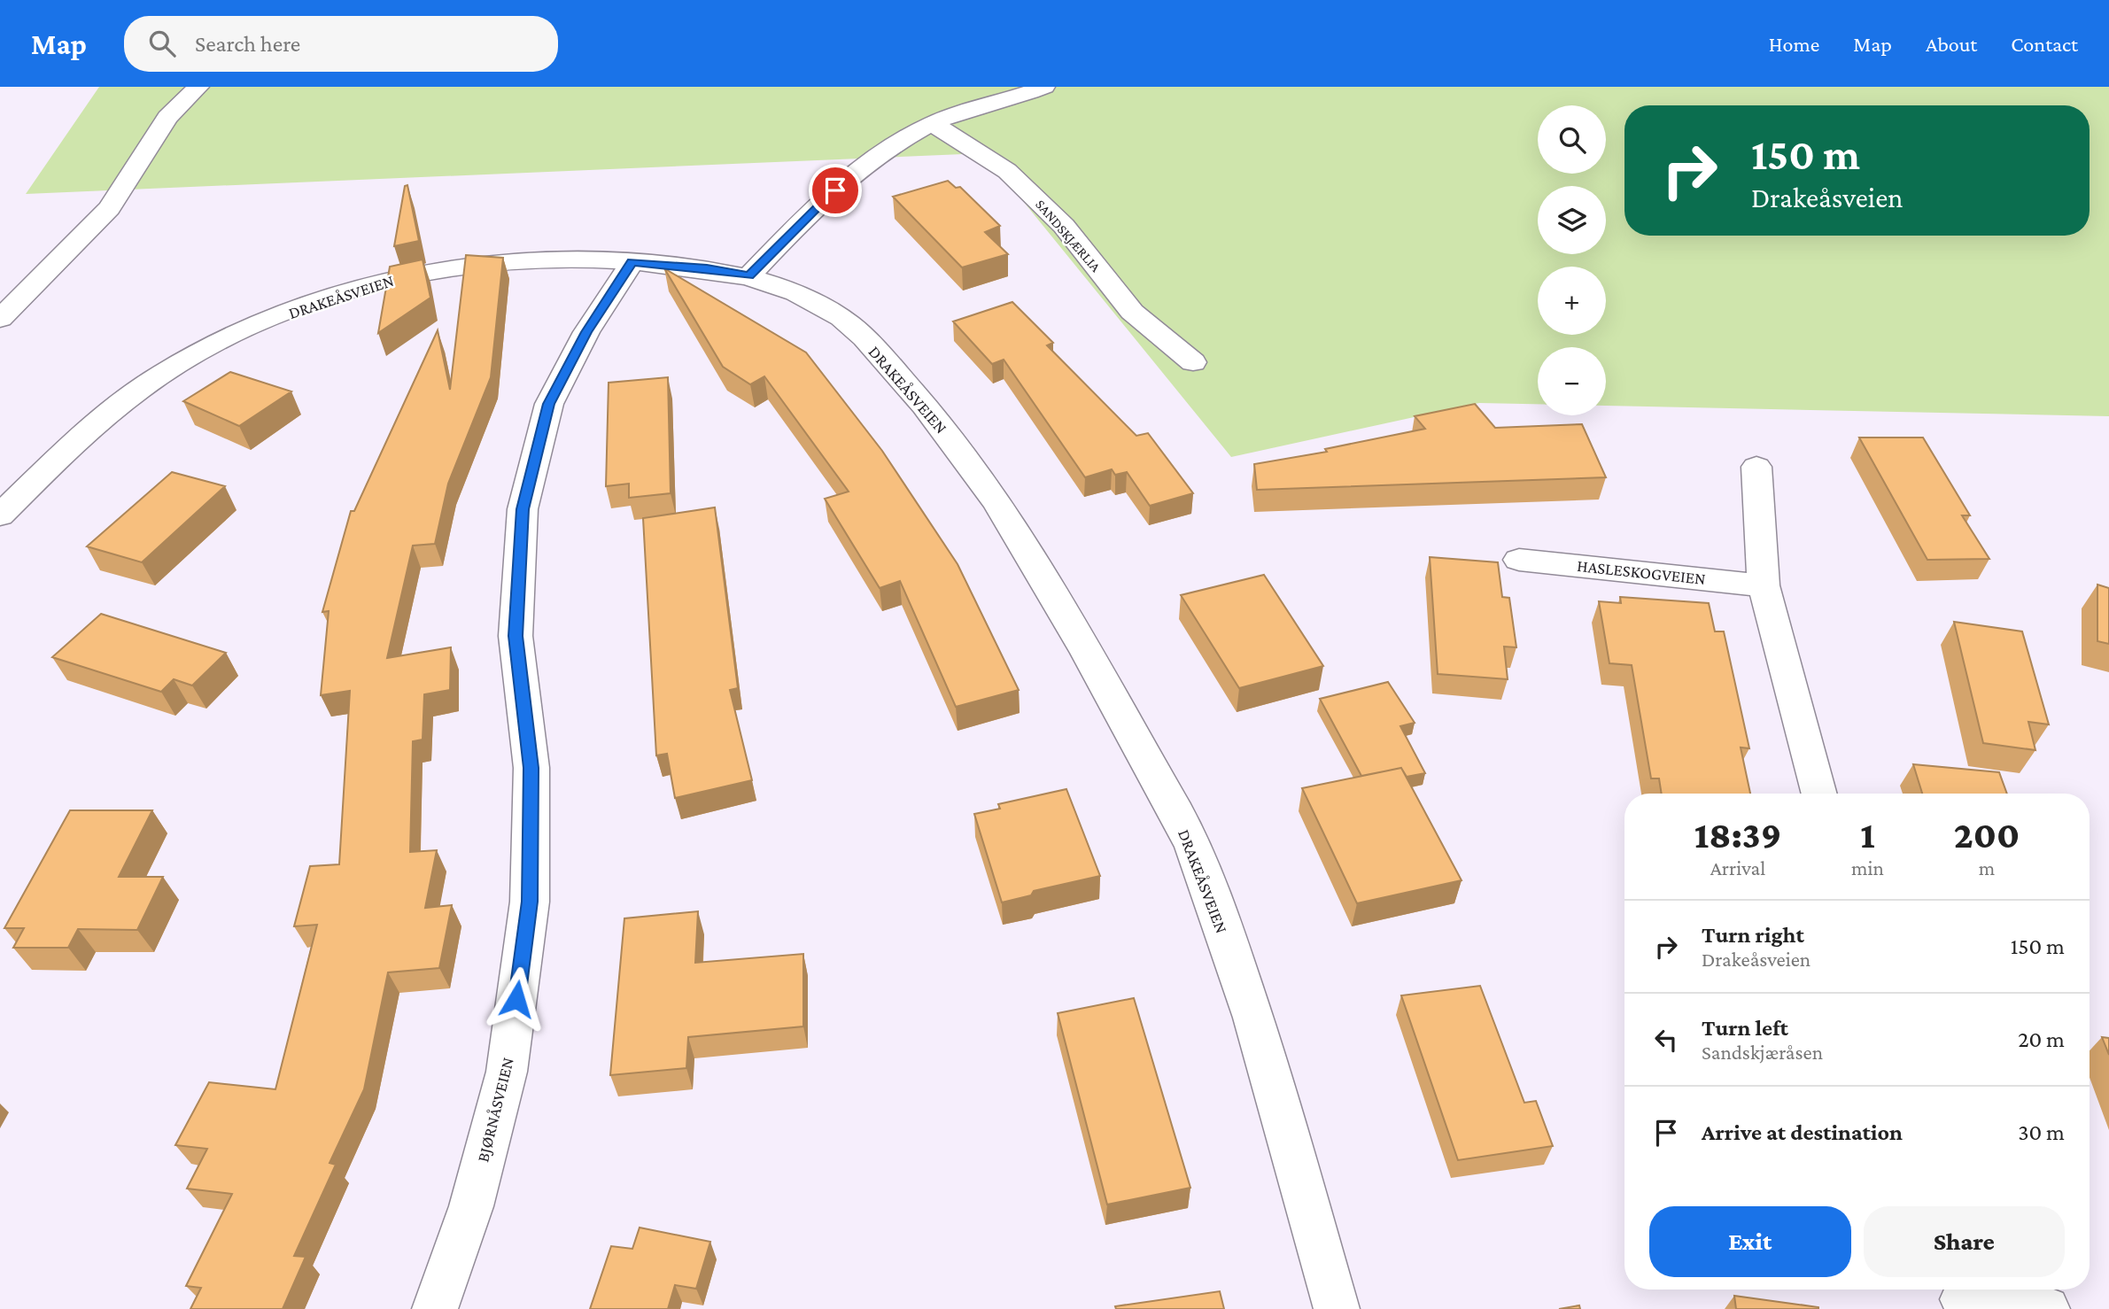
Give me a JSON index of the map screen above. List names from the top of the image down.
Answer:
{
  "streets": {
    "street": [
      "SANDSKJÆRLIA",
      "DRAKEÅSVEIEN",
      "HASLESKOGVEIEN",
      "BJØRNÅSVEIEN"
    ]
  },
  "crossings": [
    ["DRAKEÅSVEIEN", "BJØRNÅSVEIEN"]
  ],
  "page": {
    "header": "Map",
    "search": "Search here",
    "nav": [
      "Home",
      "Map",
      "About",
      "Contact"
    ],
    "map_buttons": ["+", "−"],
    "turn": ["150 m", "Drakeåsveien"],
    "eta": [
      "18:39",
      "Arrival",
      "1",
      "min",
      "200",
      "m"
    ],
    "list": [
      {
        "name": "Turn right",
        "note": "Drakeåsveien",
        "value": "150 m"
      },
      {
        "name": "Turn left",
        "note": "Sandskjæråsen",
        "value": "20 m"
      },
      {
        "name": "Arrive at destination",
        "value": "30 m"
      }
    ],
    "buttons": ["Exit", "Share"]
  }
}
